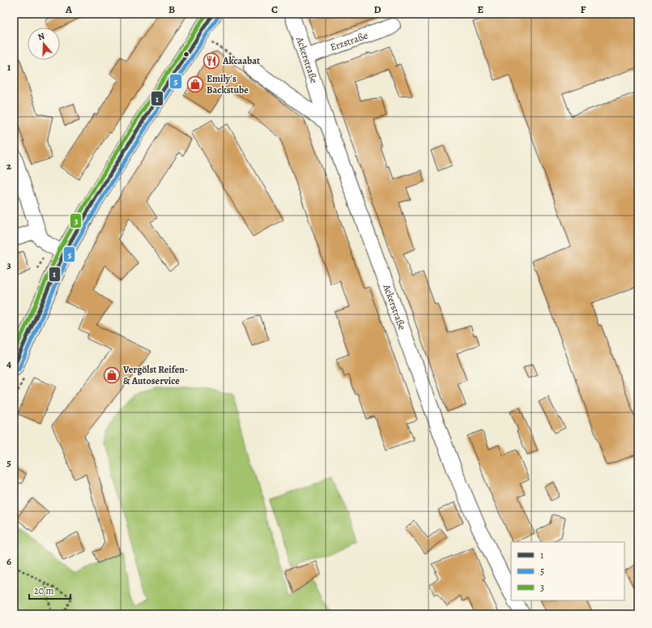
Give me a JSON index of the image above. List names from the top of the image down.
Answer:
{
  "streets": {
    "street": ["Erzstraße", "Ackerstraße"]
  },
  "crossings": [
    ["Erzstraße", "Ackerstraße"]
  ],
  "places": {
    "restaurant": ["Akcaabat"],
    "shop": ["Emily's Backstube", "Vergölst Reifen- & Autoservice"]
  },
  "lines": ["transit line 1", "transit line 3", "transit line 5"],
  "legend": ["1", "5", "3"],
  "scale_bar": "20 m",
  "north": "top",
  "grid": {
    "columns": [
      "A",
      "B",
      "C",
      "D",
      "E",
      "F"
    ],
    "rows": [
      "1",
      "2",
      "3",
      "4",
      "5",
      "6"
    ]
  }
}
